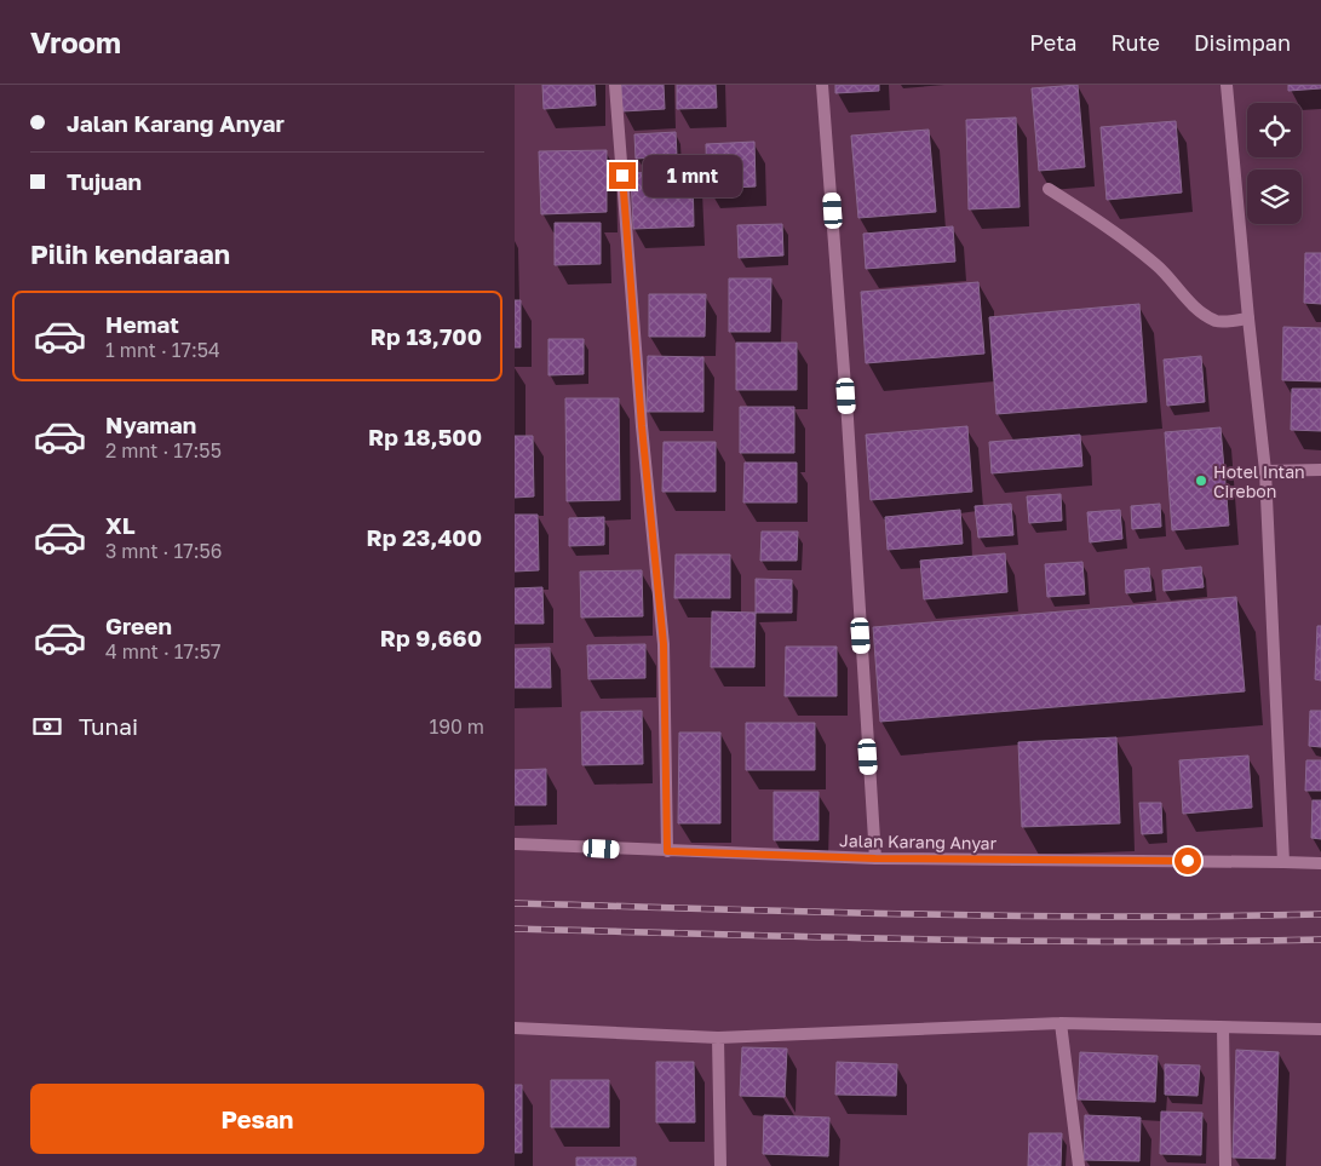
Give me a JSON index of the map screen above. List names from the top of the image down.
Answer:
{
  "streets": {
    "street": ["Jalan Karang Anyar"]
  },
  "places": ["Hotel Intan Cirebon"],
  "page": {
    "header": "Vroom",
    "nav": ["Peta", "Rute", "Disimpan"],
    "banner": ["Jalan Karang Anyar", "Tujuan"],
    "bubble": "1 mnt",
    "heading": "Pilih kendaraan",
    "list": [
      {
        "name": "Hemat",
        "note": "1 mnt · 17:54",
        "value": "Rp 13,700"
      },
      {
        "name": "Nyaman",
        "note": "2 mnt · 17:55",
        "value": "Rp 18,500"
      },
      {
        "name": "XL",
        "note": "3 mnt · 17:56",
        "value": "Rp 23,400"
      },
      {
        "name": "Green",
        "note": "4 mnt · 17:57",
        "value": "Rp 9,660"
      }
    ],
    "pay": ["Tunai", "190 m"],
    "buttons": "Pesan"
  }
}
